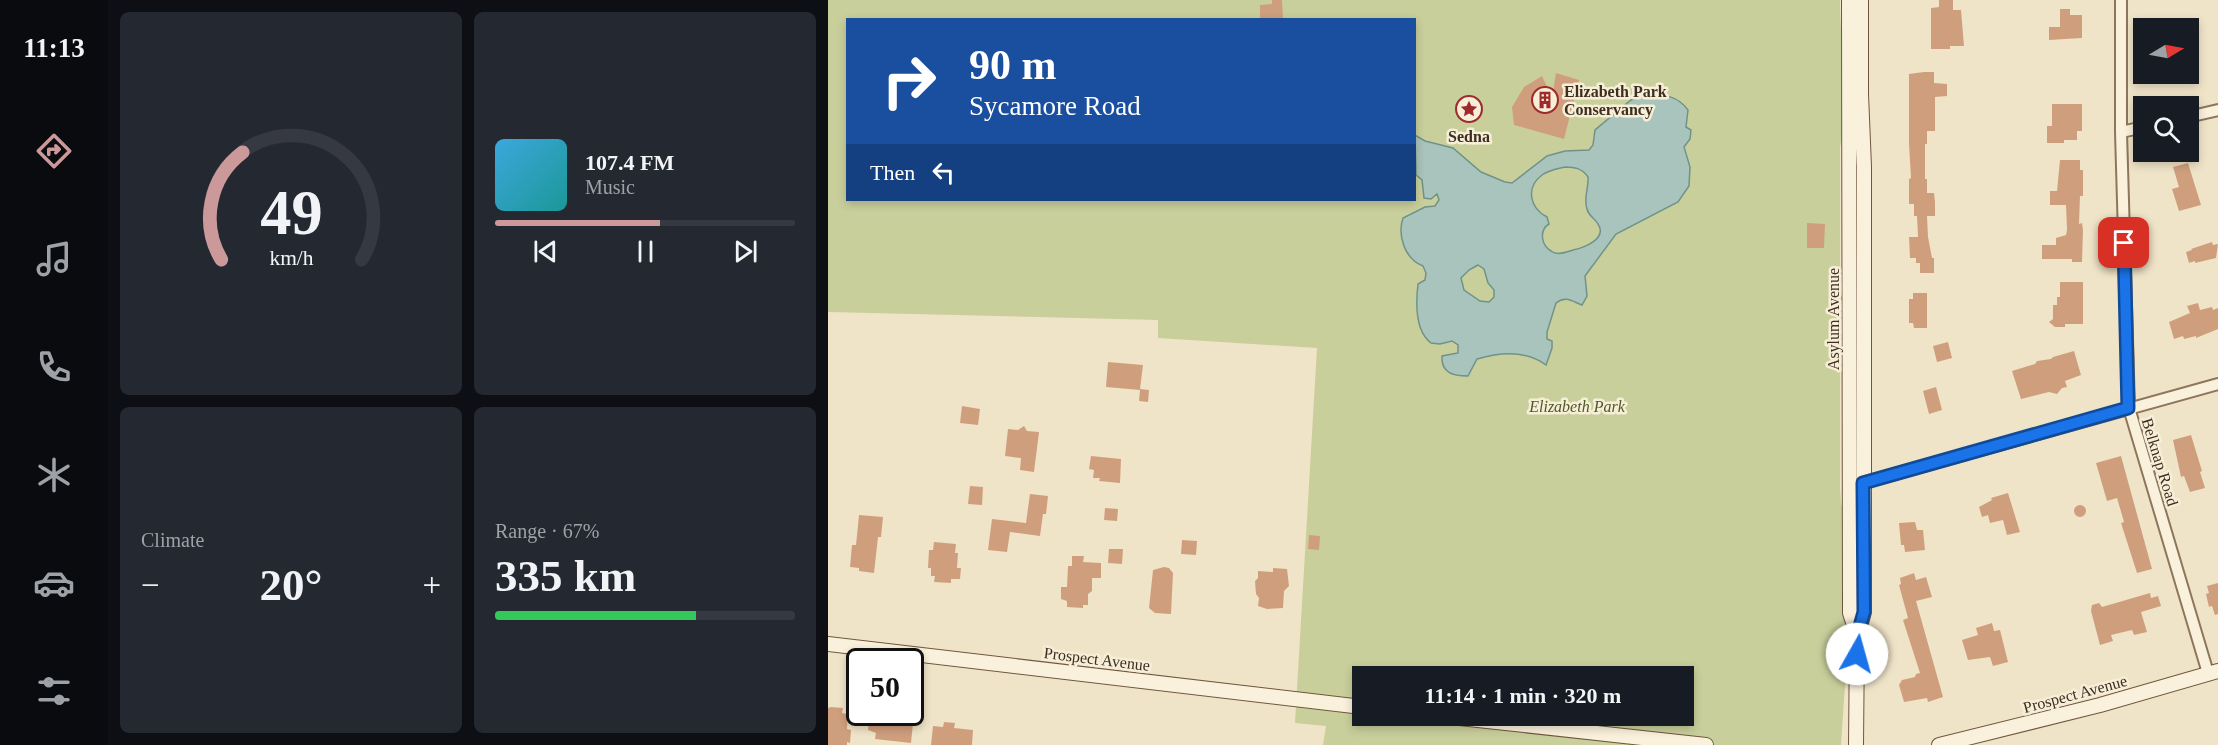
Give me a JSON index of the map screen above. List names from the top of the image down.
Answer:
{
  "streets": {
    "main road": ["Asylum Avenue", "Prospect Avenue"],
    "street": ["Belknap Road"]
  },
  "crossings": [
    ["Belknap Road", "Prospect Avenue"]
  ],
  "parks": ["Elizabeth Park"],
  "places": {
    "building": ["Elizabeth Park Conservancy"],
    "place": ["Sedna"]
  },
  "north": "right",
  "page": {
    "tabs": "11:13",
    "turn": ["90 m", "Sycamore Road"],
    "song": ["107.4 FM", "Music"],
    "then": "Then",
    "tile": [
      "Climate",
      ["Range · 67%", "335 km"]
    ],
    "heat": ["−", "20°", "+"],
    "limit": "50",
    "trip": "11:14 · 1 min · 320 m",
    "gauge": ["49", "km/h"]
  }
}
